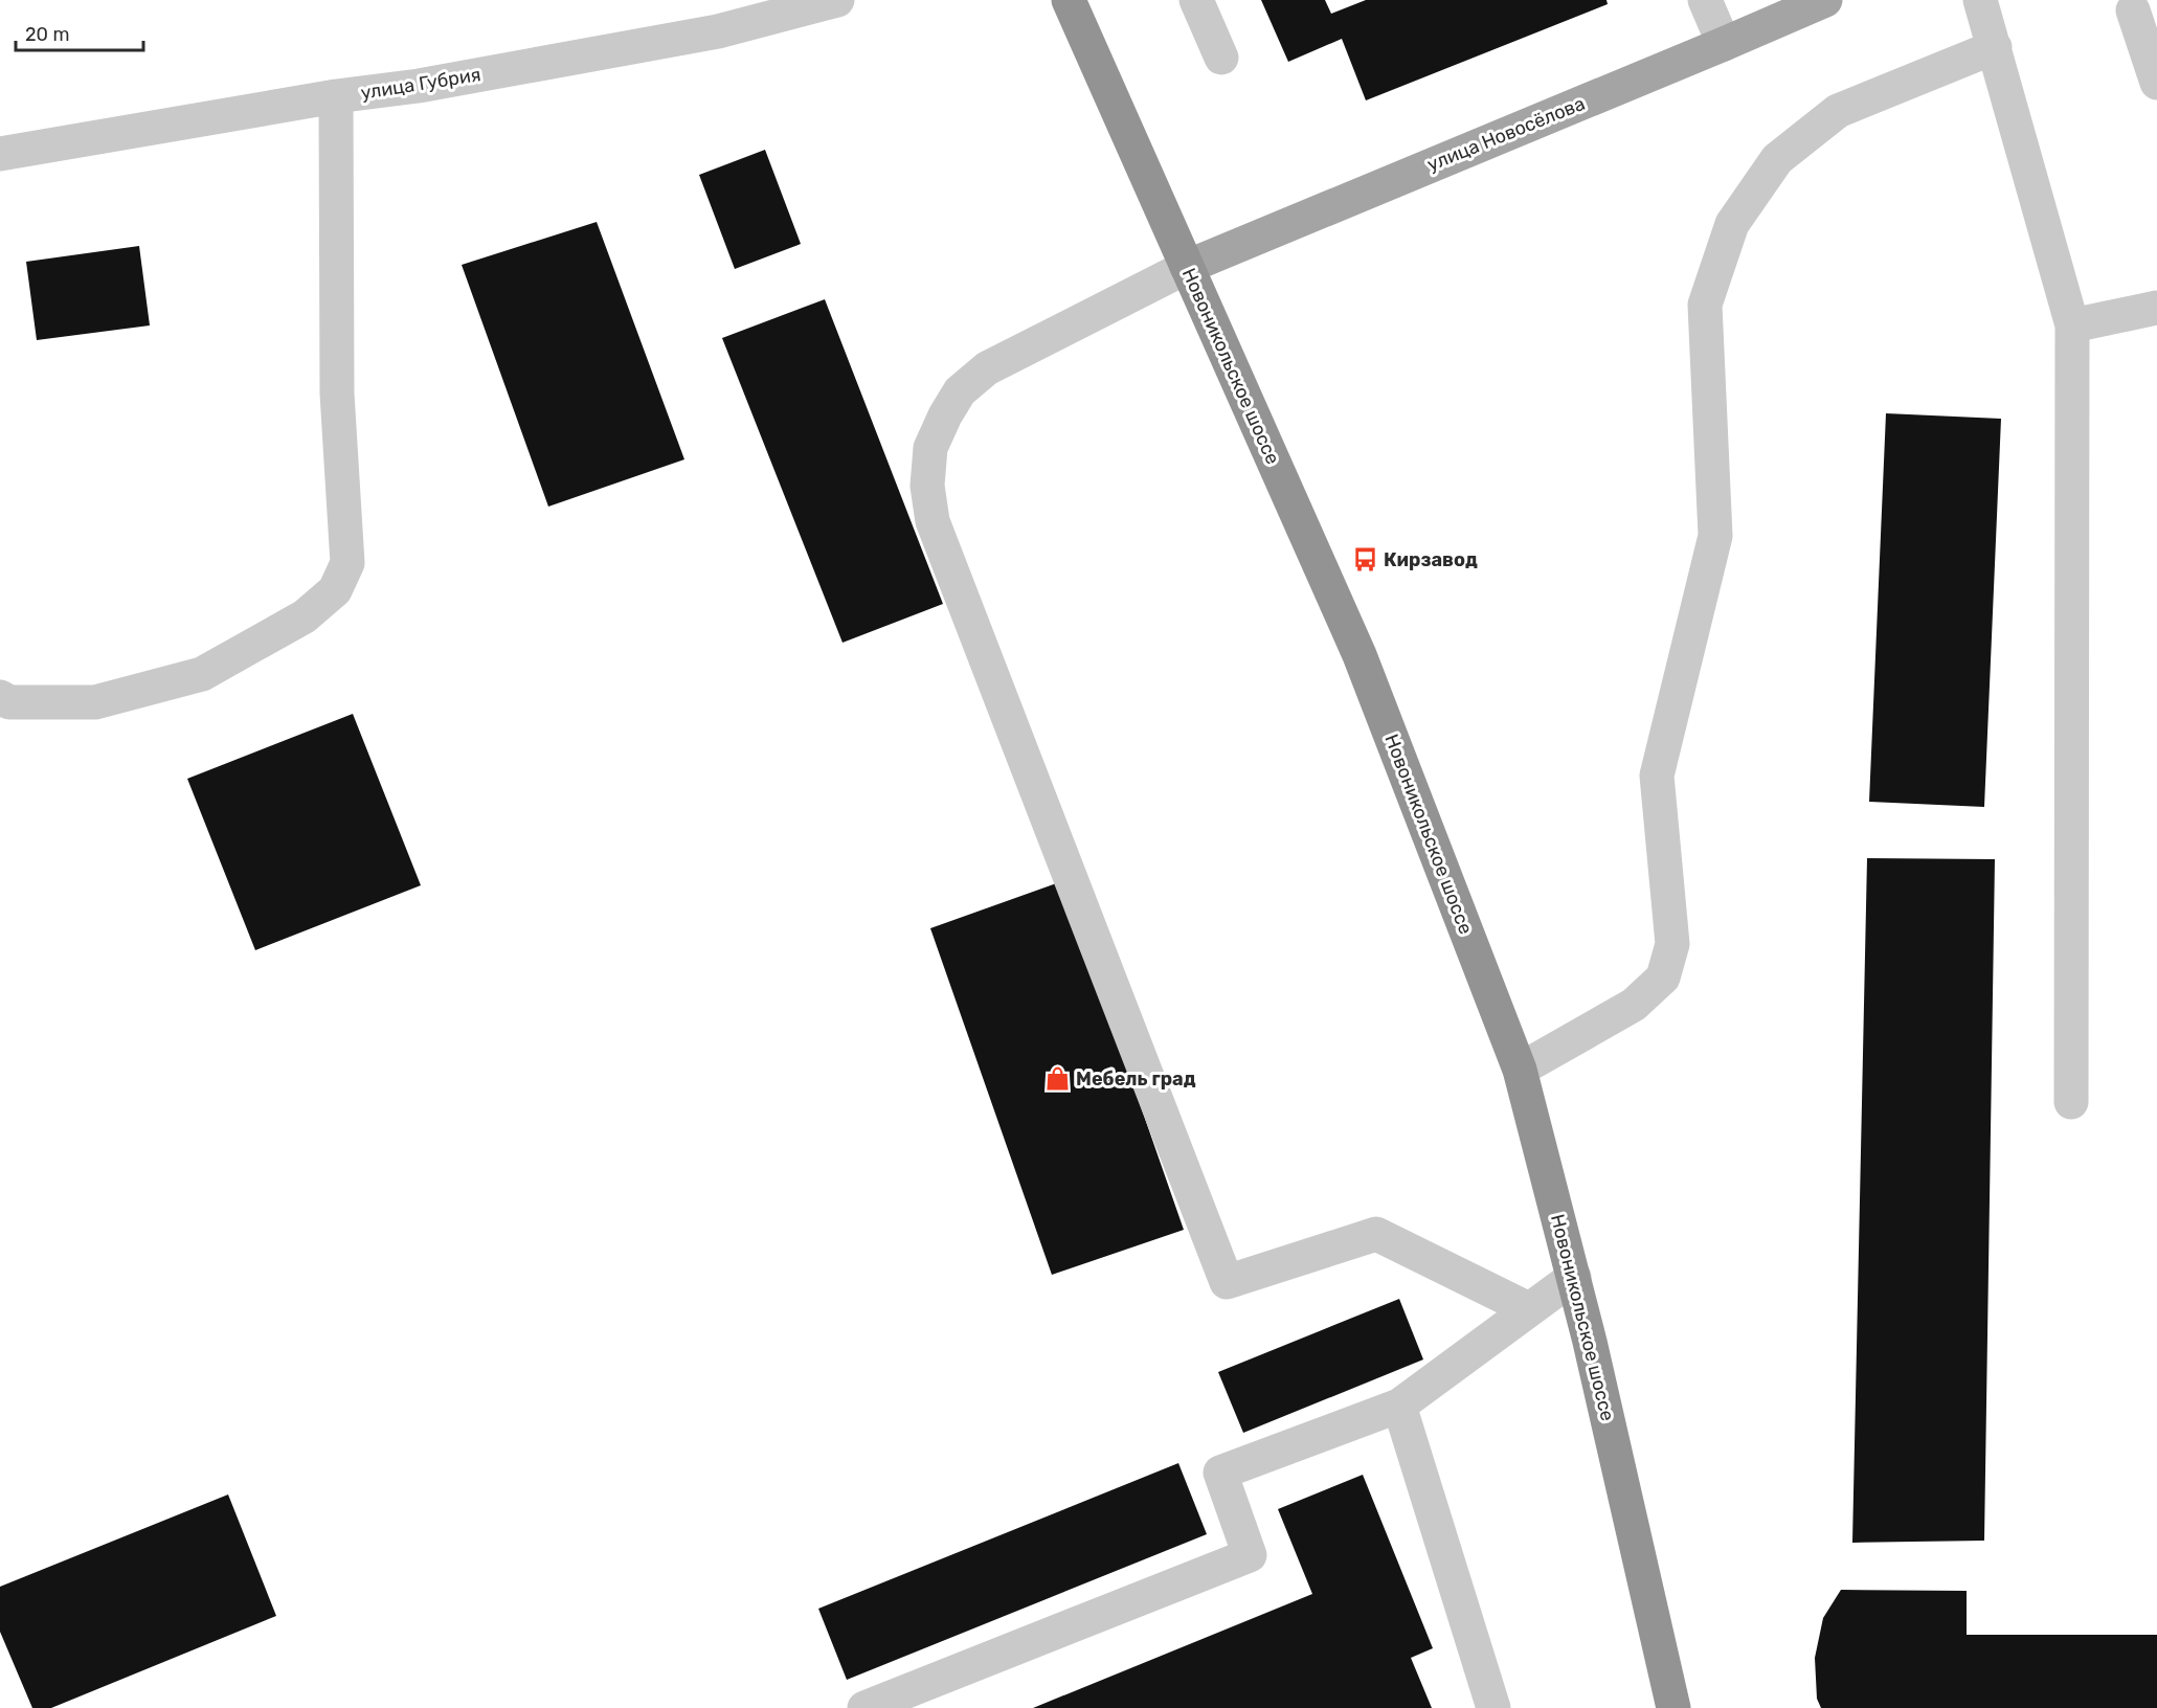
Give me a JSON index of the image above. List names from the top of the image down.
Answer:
{
  "streets": {
    "highway": ["Новоникольское шоссе"],
    "main road": ["улица Новосёлова"],
    "street": ["улица Губрия"]
  },
  "crossings": [
    ["улица Новосёлова", "Новоникольское шоссе"]
  ],
  "places": {
    "bus stop": ["Кирзавод"],
    "shop": ["Мебель град"]
  },
  "scale_bar": "20 m"
}
